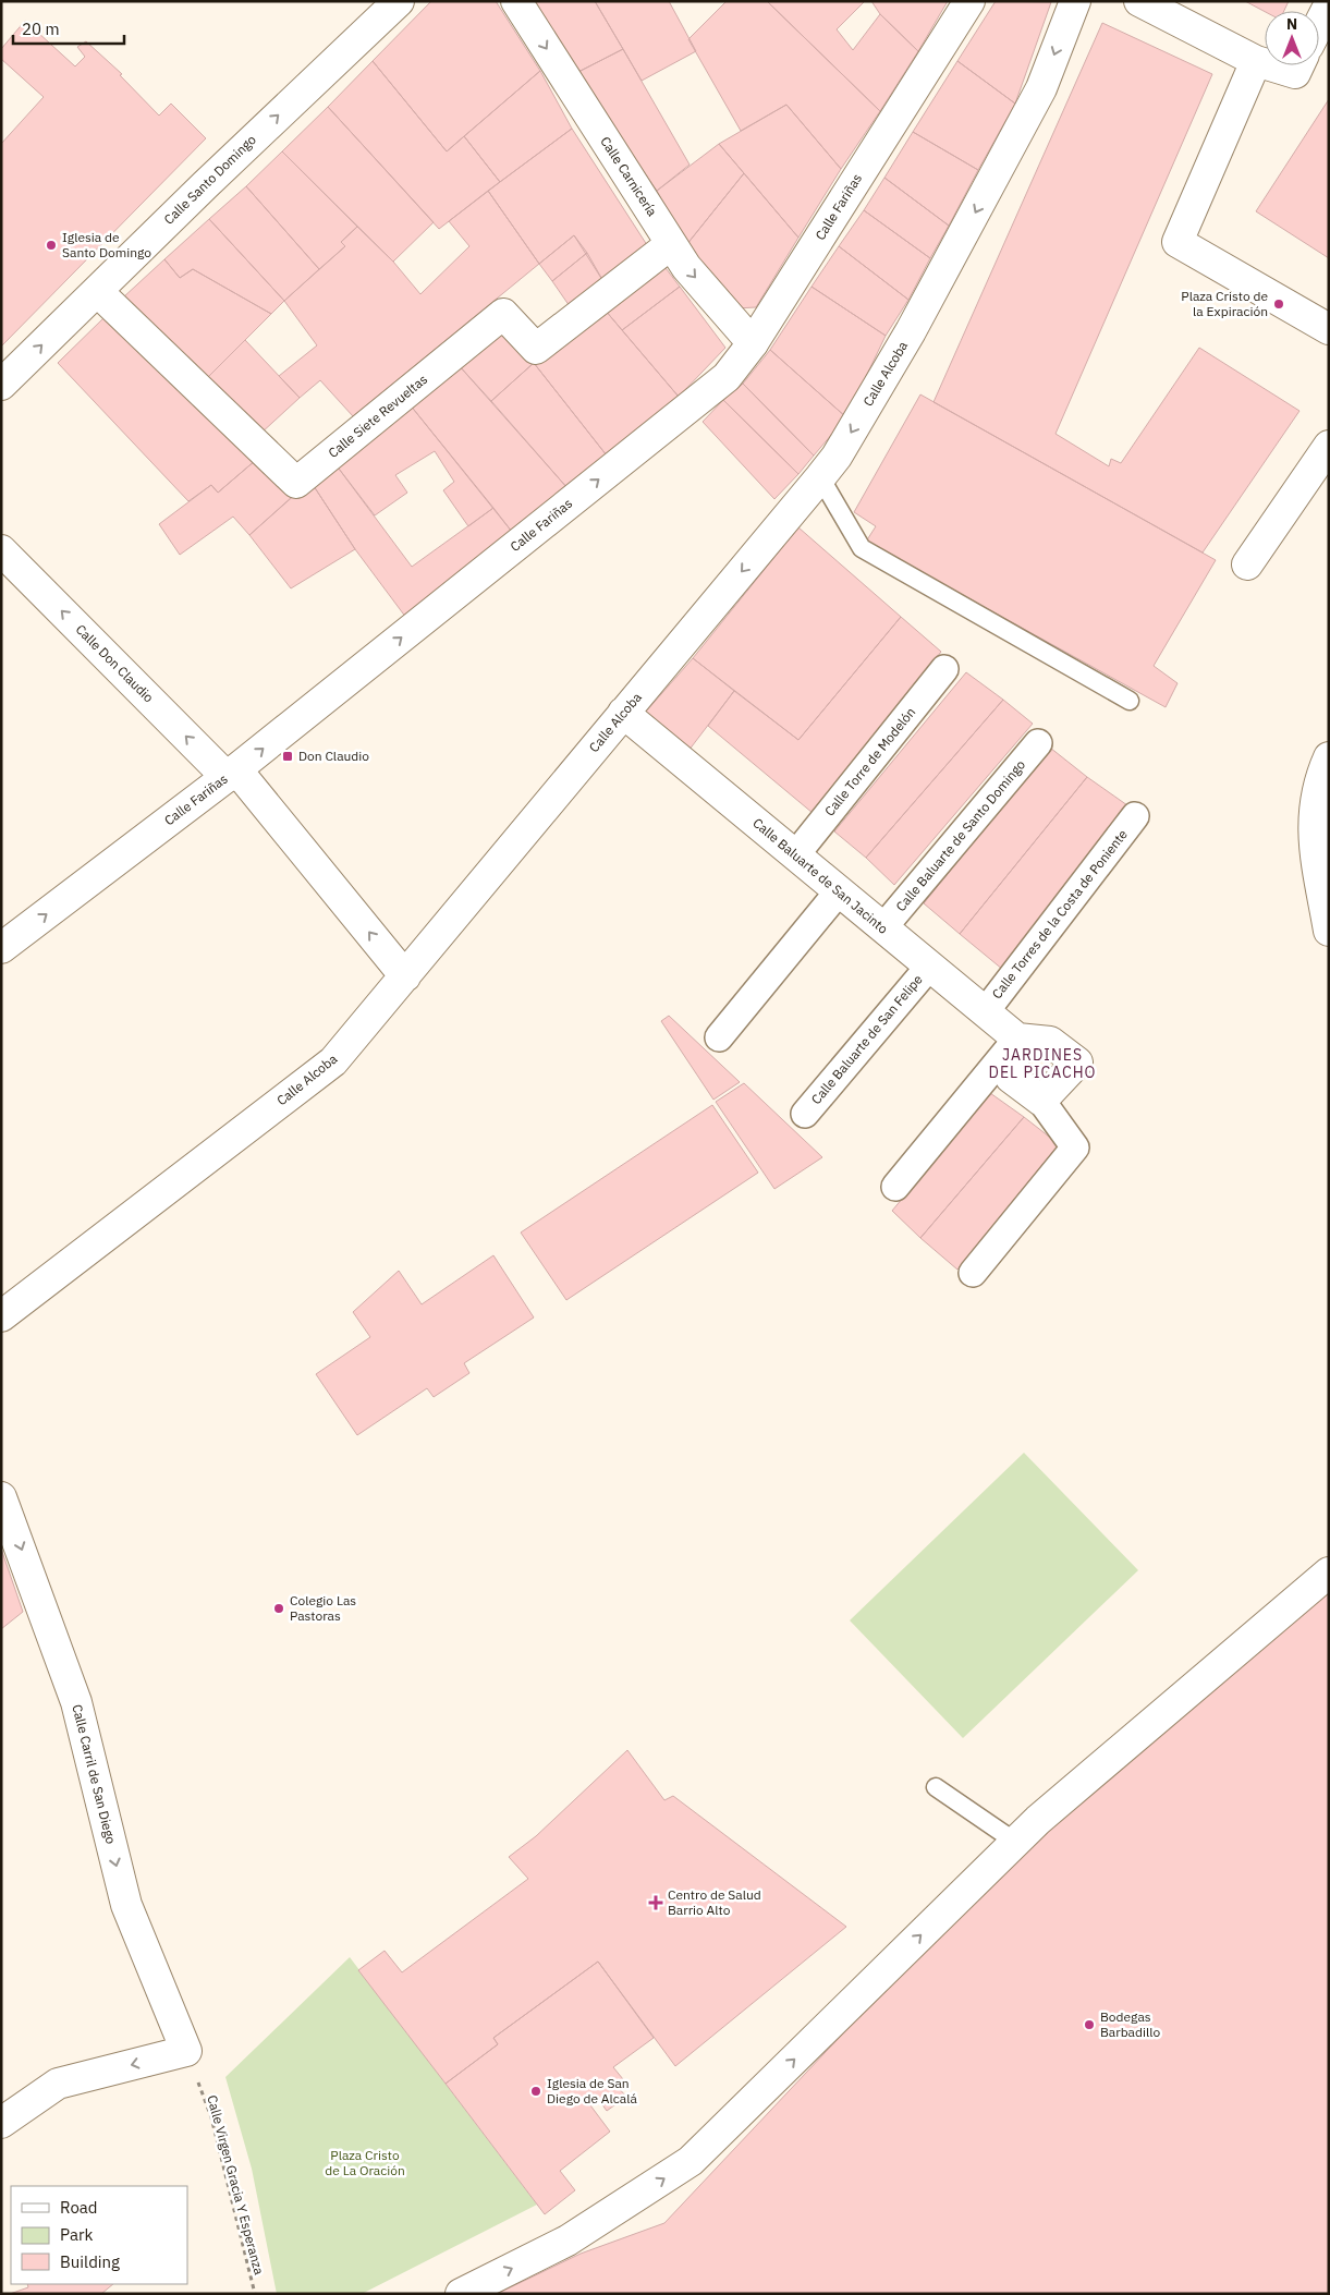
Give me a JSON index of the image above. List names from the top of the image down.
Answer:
{
  "streets": {
    "street": [
      "Calle Carnicería",
      "Calle Santo Domingo",
      "Calle Fariñas",
      "Calle Alcoba",
      "Calle Siete Revueltas",
      "Calle Don Claudio",
      "Calle Torre de Modelón",
      "Calle Baluarte de Santo Domingo",
      "Calle Baluarte de San Jacinto",
      "Calle Torres de la Costa de Poniente",
      "Calle Baluarte de San Felipe",
      "Calle Carril de San Diego"
    ],
    "path": ["Calle Virgen Gracia Y Esperanza"]
  },
  "crossings": [
    ["Calle Carnicería", "Calle Fariñas"],
    ["Calle Carnicería", "Calle Siete Revueltas"],
    ["Calle Santo Domingo", "Calle Siete Revueltas"],
    ["Calle Fariñas", "Calle Don Claudio"],
    ["Calle Alcoba", "Calle Don Claudio"],
    ["Calle Alcoba", "Calle Baluarte de San Jacinto"],
    ["Calle Torre de Modelón", "Calle Baluarte de San Jacinto"],
    ["Calle Baluarte de Santo Domingo", "Calle Baluarte de San Jacinto"],
    ["Calle Baluarte de San Jacinto", "Calle Torres de la Costa de Poniente"],
    ["Calle Baluarte de San Jacinto", "Calle Baluarte de San Felipe"],
    ["Calle Carril de San Diego", "Calle Virgen Gracia Y Esperanza"]
  ],
  "one_way": [
    "Calle Carnicería",
    "Calle Santo Domingo",
    "Calle Fariñas",
    "Calle Alcoba",
    "Calle Don Claudio",
    "Calle Carril de San Diego"
  ],
  "districts": ["JARDINES DEL PICACHO"],
  "parks": ["Plaza Cristo de La Oración"],
  "places": {
    "other": [
      "Iglesia de Santo Domingo",
      "Plaza Cristo de la Expiración",
      "Colegio Las Pastoras",
      "Bodegas Barbadillo",
      "Iglesia de San Diego de Alcalá"
    ],
    "transit": ["Don Claudio"],
    "health": ["Centro de Salud Barrio Alto"]
  },
  "legend": ["Road", "Park", "Building"],
  "scale_bar": "20 m",
  "north": "top"
}
